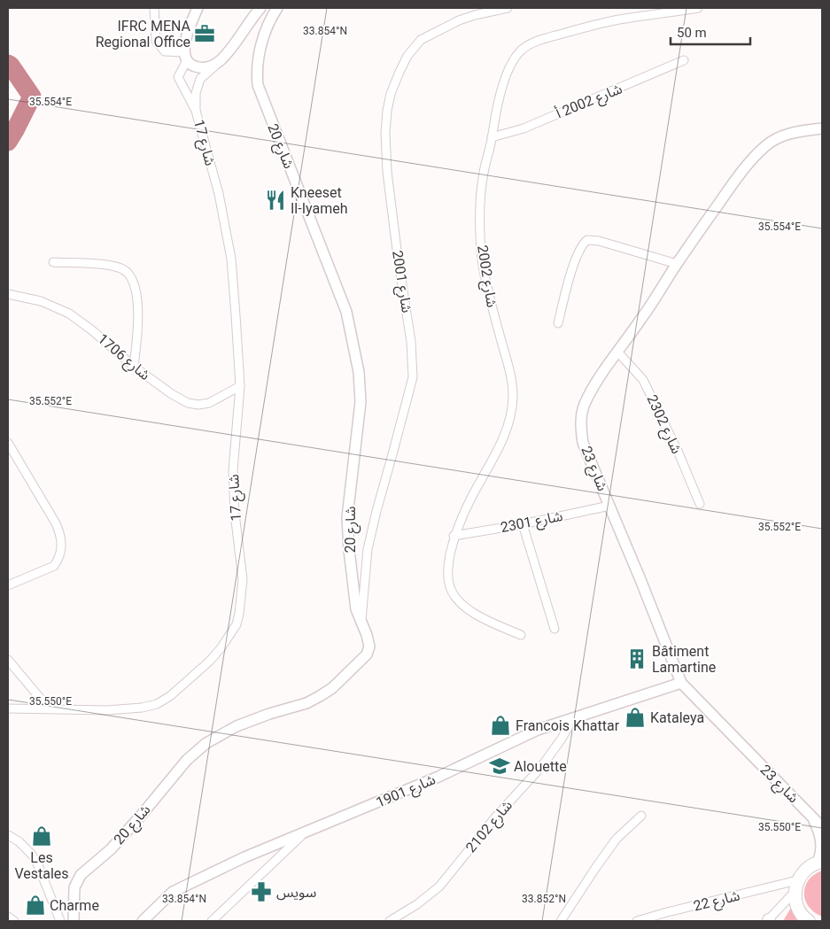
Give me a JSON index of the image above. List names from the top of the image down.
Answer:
{
  "streets": {
    "street": [
      "شارع 2002 أ",
      "شارع 17",
      "شارع 20",
      "شارع 2002",
      "شارع 2001",
      "شارع 1706",
      "شارع 2302",
      "شارع 23",
      "شارع 2301",
      "شارع 1901",
      "شارع 2102",
      "شارع 22"
    ]
  },
  "crossings": [
    ["شارع 2002 أ", "شارع 2002"],
    ["شارع 17", "شارع 1706"],
    ["شارع 20", "شارع 2001"],
    ["شارع 2002", "شارع 2301"],
    ["شارع 2302", "شارع 23"],
    ["شارع 23", "شارع 2301"],
    ["شارع 23", "شارع 1901"],
    ["شارع 1901", "شارع 2102"]
  ],
  "places": {
    "office": ["IFRC MENA Regional Office"],
    "restaurant": ["Kneeset Il-Iyameh"],
    "building": ["Bâtiment Lamartine"],
    "shop": [
      "Kataleya",
      "Francois Khattar",
      "Les Vestales",
      "Charme"
    ],
    "school or university": ["Alouette"],
    "pharmacy": ["سويس"]
  },
  "scale_bar": "50 m",
  "coordinates": [
    "33.854°N",
    "35.554°E",
    "35.552°E",
    "35.550°E",
    "33.852°N"
  ]
}
